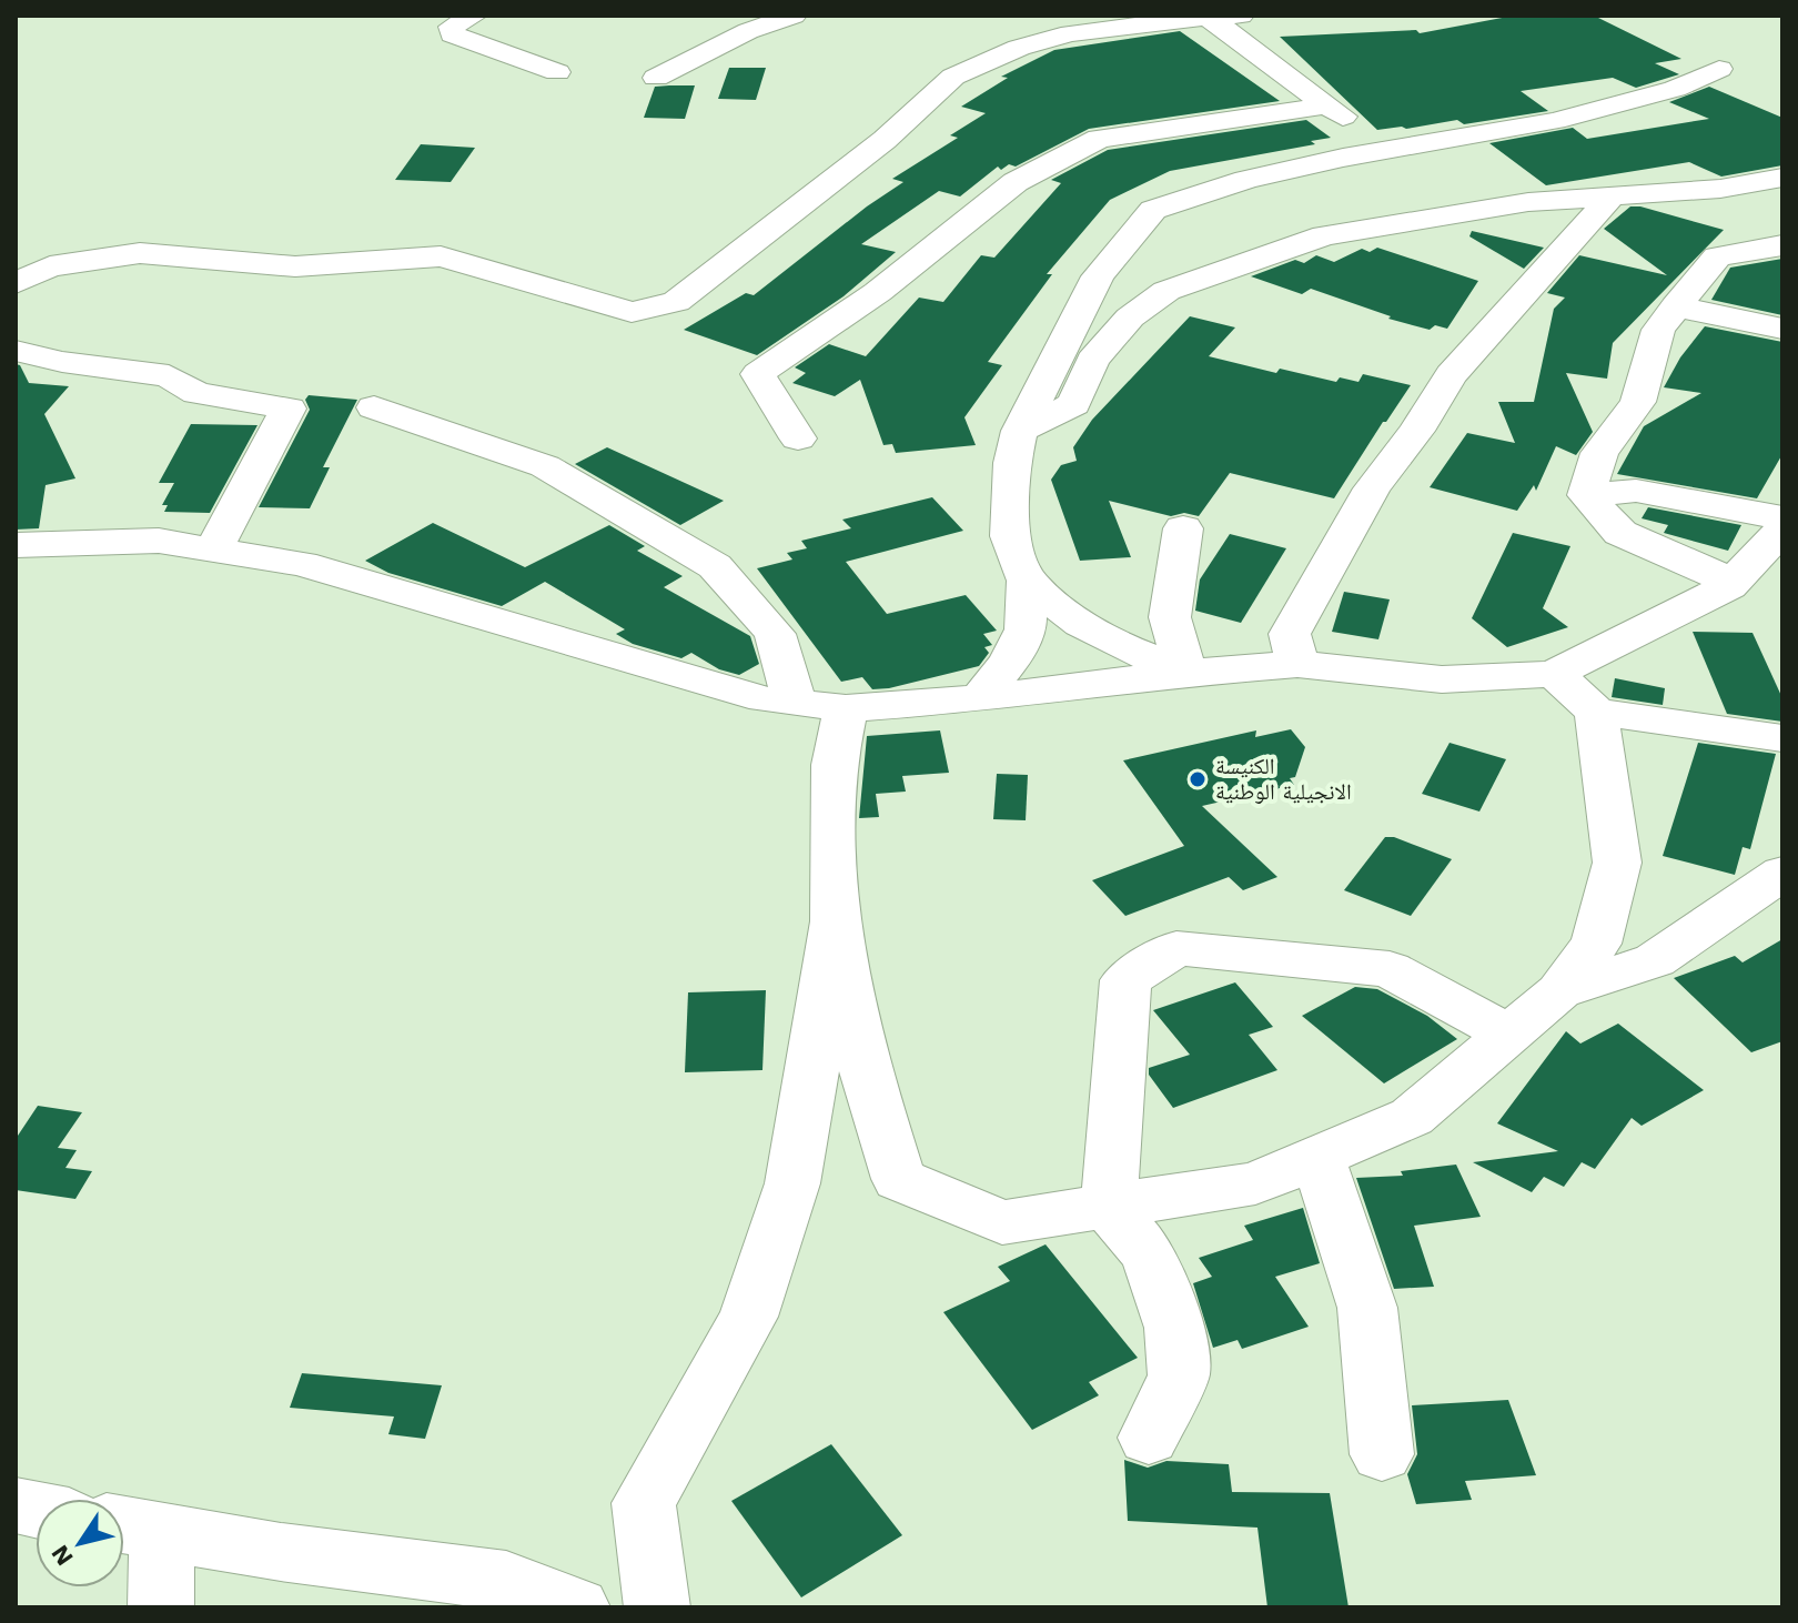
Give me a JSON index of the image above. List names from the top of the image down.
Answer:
{
  "places": ["الكنيسة الانجيلية الوطنية"],
  "north": "bottom left"
}
